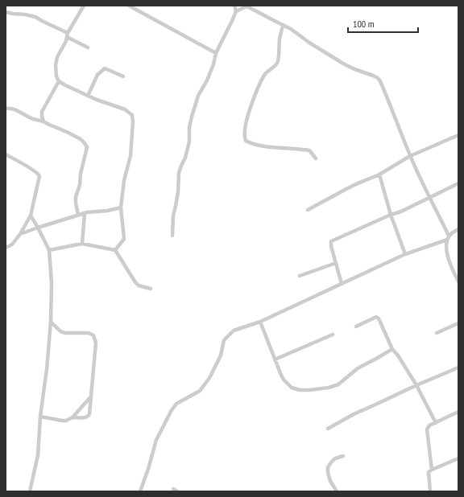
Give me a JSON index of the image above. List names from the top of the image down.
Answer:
{
  "scale_bar": "100 m"
}
